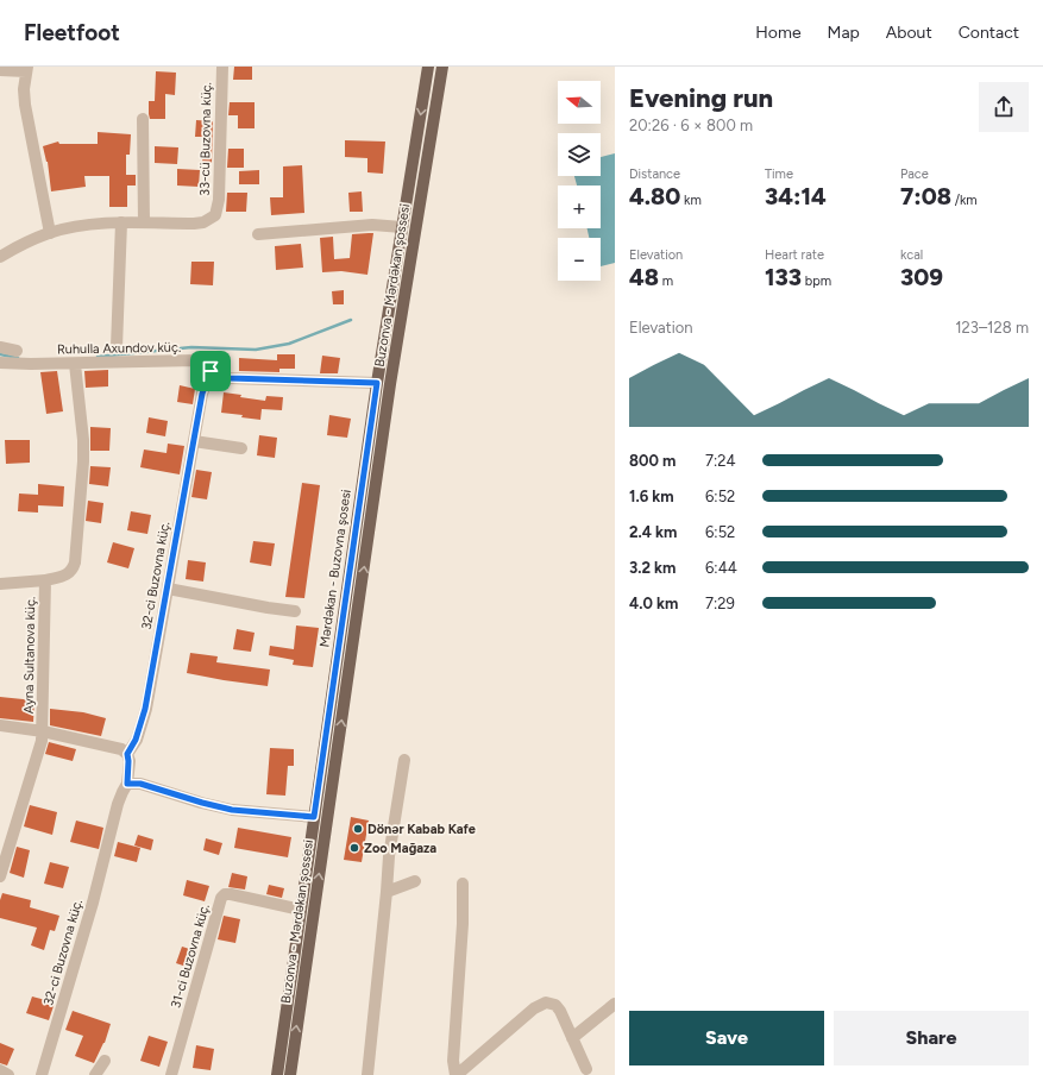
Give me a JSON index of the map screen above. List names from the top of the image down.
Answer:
{
  "streets": {
    "main road": ["Buzonva - Mərdəkan şossesi", "Mərdəkan - Buzovna şosesi"],
    "street": [
      "33-cü Buzovna küç.",
      "Ruhulla Axundov küç.",
      "32-ci Buzovna küç.",
      "Ayna Sultanova küç.",
      "31-ci Buzovna küç."
    ]
  },
  "crossings": [
    ["Ruhulla Axundov küç.", "Mərdəkan - Buzovna şosesi"],
    ["Ruhulla Axundov küç.", "32-ci Buzovna küç."],
    ["Ruhulla Axundov küç.", "Ayna Sultanova küç."],
    ["Mərdəkan - Buzovna şosesi", "31-ci Buzovna küç."]
  ],
  "one_way": ["Buzonva - Mərdəkan şossesi"],
  "places": ["Dönər Kabab Kafe", "Zoo Mağaza"],
  "north": "left",
  "page": {
    "header": "Fleetfoot",
    "nav": [
      "Home",
      "Map",
      "About",
      "Contact"
    ],
    "heading": ["Evening run", "20:26 · 6 × 800 m"],
    "map_buttons": ["+", "−"],
    "stats": [
      ["Distance", "4.80 km"],
      ["Time", "34:14"],
      ["Pace", "7:08 /km"],
      ["Elevation", "48 m"],
      ["Heart rate", "133 bpm"],
      ["kcal", "309"]
    ],
    "chart": ["Elevation", "123–128 m"],
    "list": [
      {
        "name": "800 m",
        "note": "7:24"
      },
      {
        "name": "1.6 km",
        "note": "6:52"
      },
      {
        "name": "2.4 km",
        "note": "6:52"
      },
      {
        "name": "3.2 km",
        "note": "6:44"
      },
      {
        "name": "4.0 km",
        "note": "7:29"
      }
    ],
    "buttons": ["Save", "Share"]
  }
}
